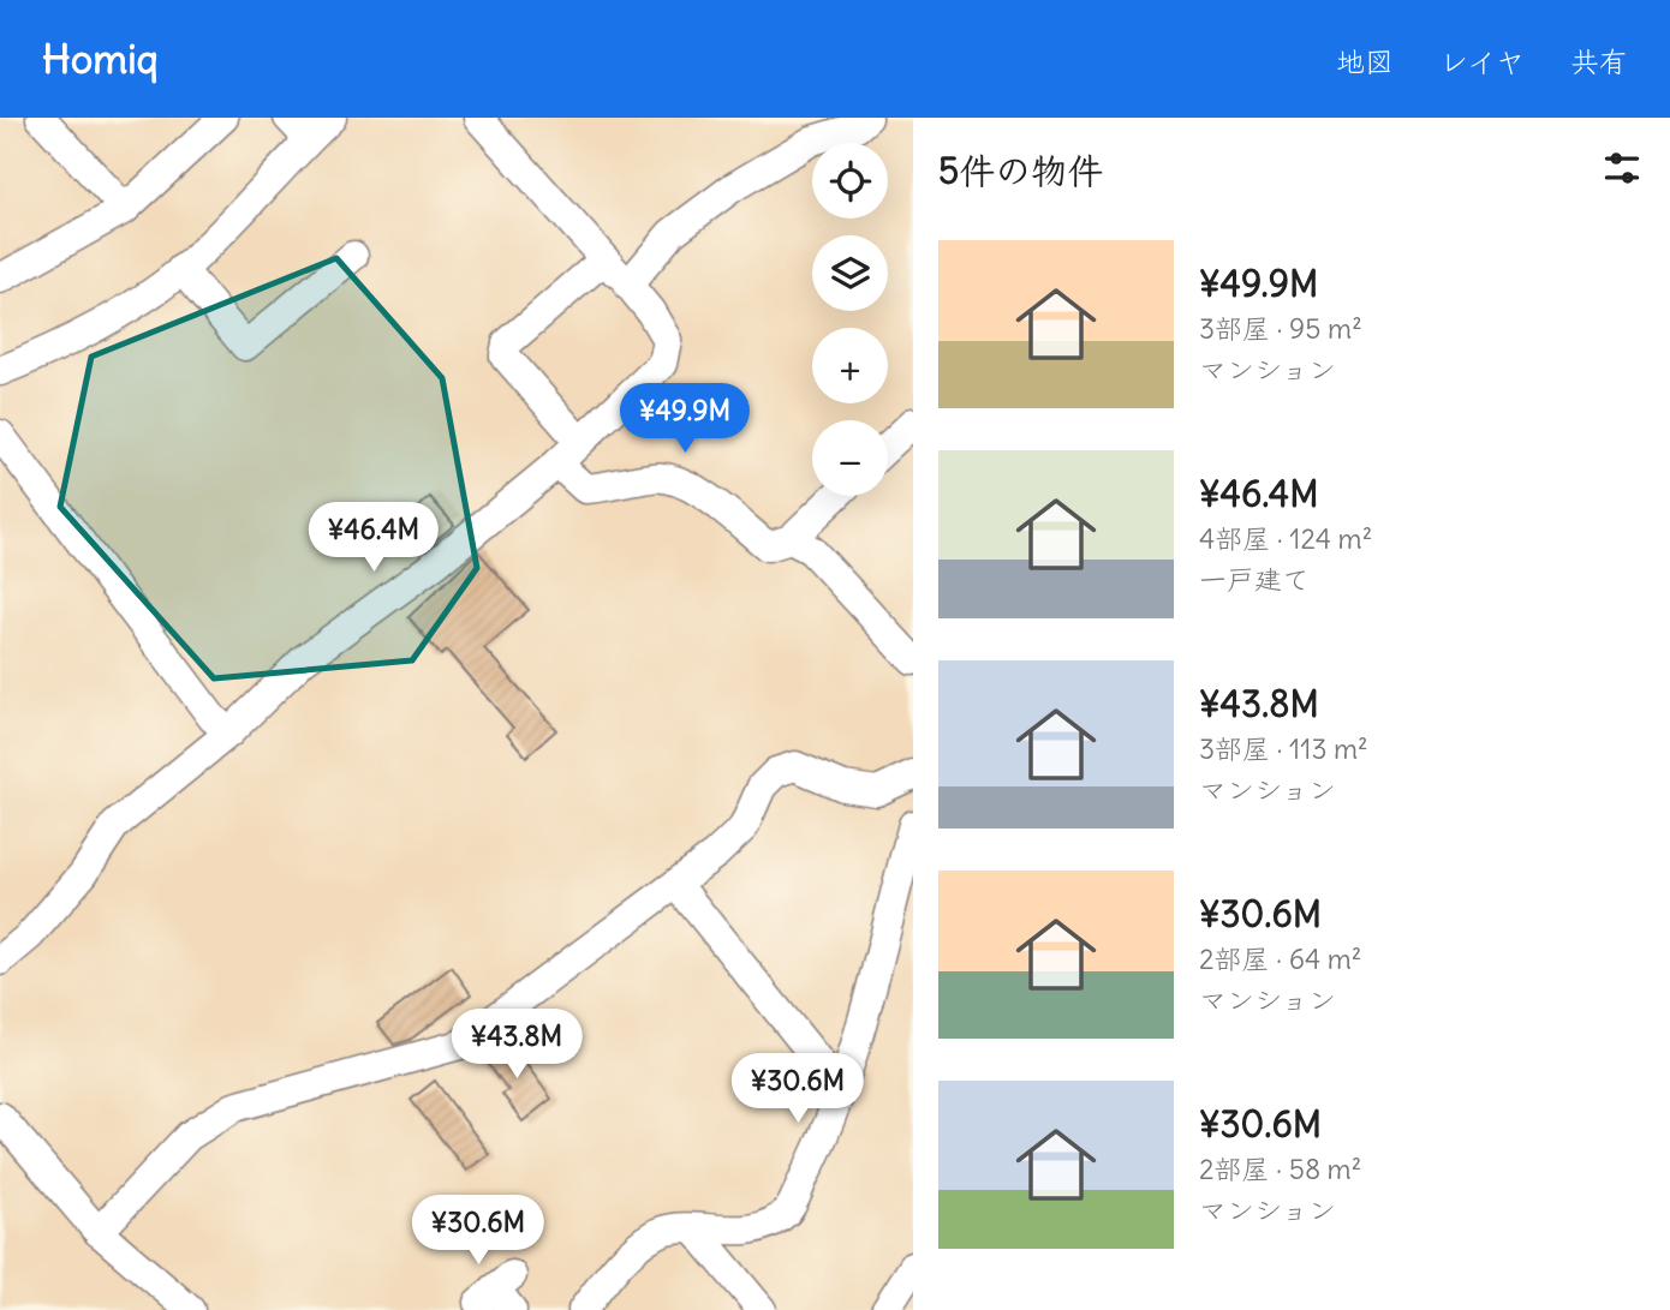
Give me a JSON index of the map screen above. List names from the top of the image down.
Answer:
{
  "page": {
    "header": "Homiq",
    "nav": ["地図", "レイヤ", "共有"],
    "heading": "5件の物件",
    "map_buttons": ["+", "−"],
    "list": [
      {
        "name": "¥49.9M",
        "note": "3部屋 · 95 m² · マンション"
      },
      {
        "name": "¥46.4M",
        "note": "4部屋 · 124 m² · 一戸建て"
      },
      {
        "name": "¥43.8M",
        "note": "3部屋 · 113 m² · マンション"
      },
      {
        "name": "¥30.6M",
        "note": "2部屋 · 64 m² · マンション"
      },
      {
        "name": "¥30.6M",
        "note": "2部屋 · 58 m² · マンション"
      }
    ],
    "price": [
      "¥49.9M",
      "¥46.4M",
      "¥43.8M",
      "¥30.6M",
      "¥30.6M"
    ]
  }
}
